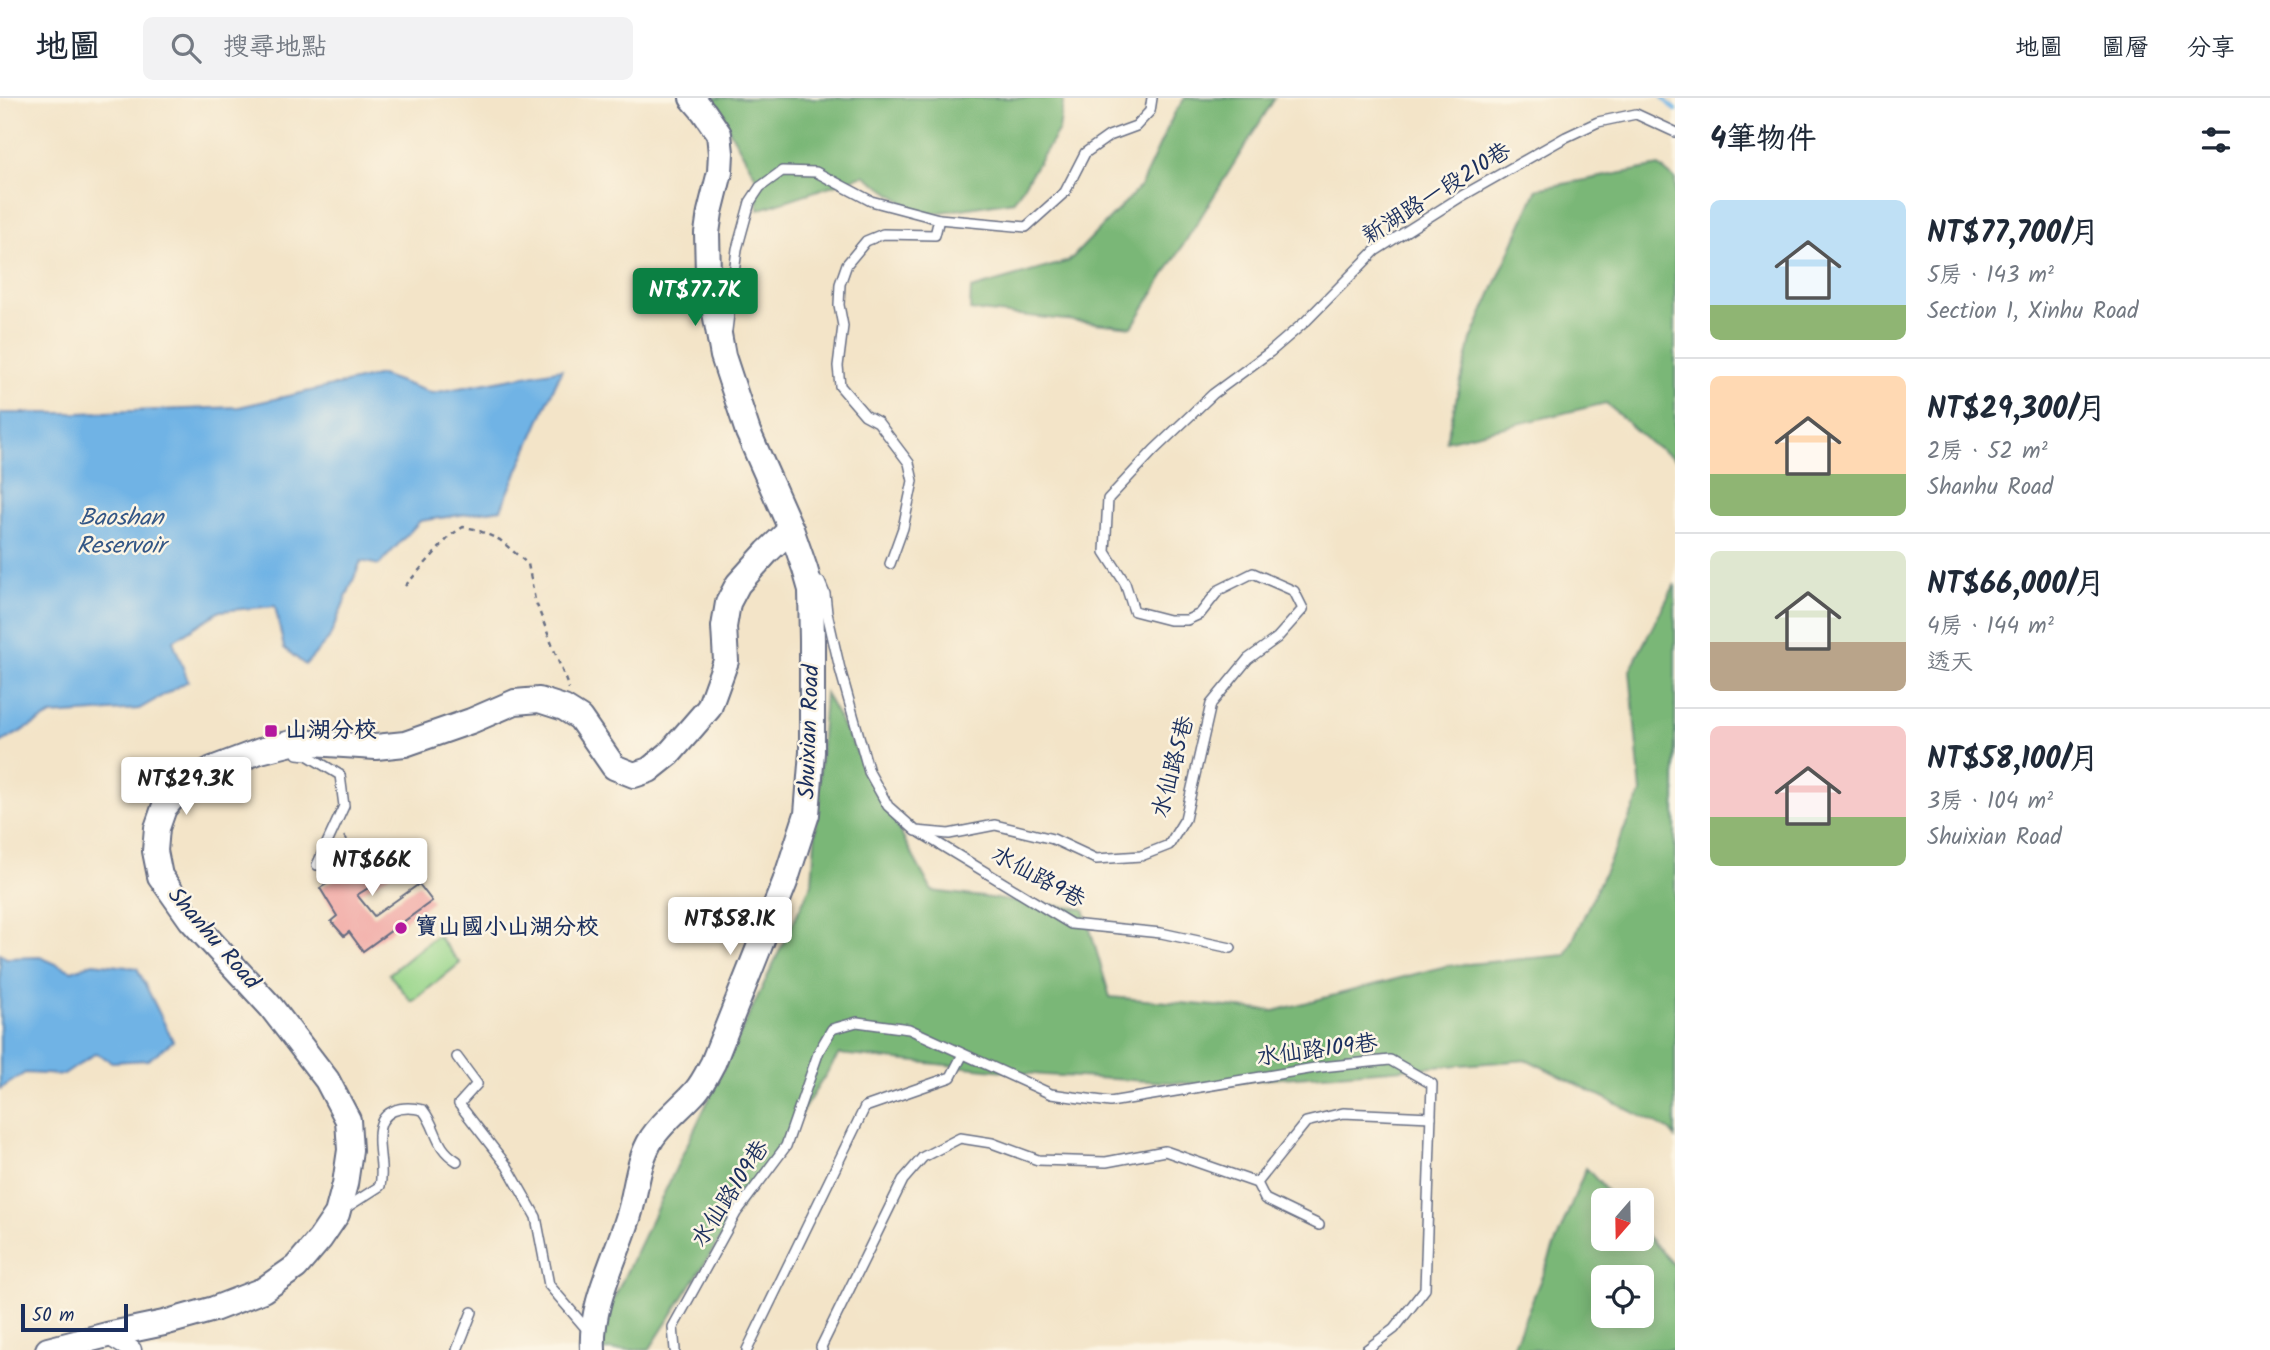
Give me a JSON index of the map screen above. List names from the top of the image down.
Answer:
{
  "streets": {
    "street": ["Shuixian Road", "Shanhu Road"],
    "lane": [
      "新湖路一段210巷",
      "水仙路5巷",
      "水仙路9巷",
      "水仙路109巷"
    ]
  },
  "crossings": [
    ["新湖路一段210巷", "水仙路5巷"],
    ["Shuixian Road", "Shanhu Road"],
    ["水仙路5巷", "水仙路9巷"]
  ],
  "water": ["Baoshan Reservoir"],
  "places": {
    "transit": ["山湖分校"],
    "other": ["寶山國小山湖分校"]
  },
  "scale_bar": "50 m",
  "north": "bottom",
  "page": {
    "header": "地圖",
    "search": "搜尋地點",
    "nav": ["地圖", "圖層", "分享"],
    "heading": "4筆物件",
    "list": [
      {
        "name": "NT$77,700/月",
        "note": "5房 · 143 m² · Section 1, Xinhu Road"
      },
      {
        "name": "NT$29,300/月",
        "note": "2房 · 52 m² · Shanhu Road"
      },
      {
        "name": "NT$66,000/月",
        "note": "4房 · 144 m² · 透天"
      },
      {
        "name": "NT$58,100/月",
        "note": "3房 · 104 m² · Shuixian Road"
      }
    ],
    "price": [
      "NT$77.7K",
      "NT$29.3K",
      "NT$66K",
      "NT$58.1K"
    ],
    "scale": "50 m"
  }
}
